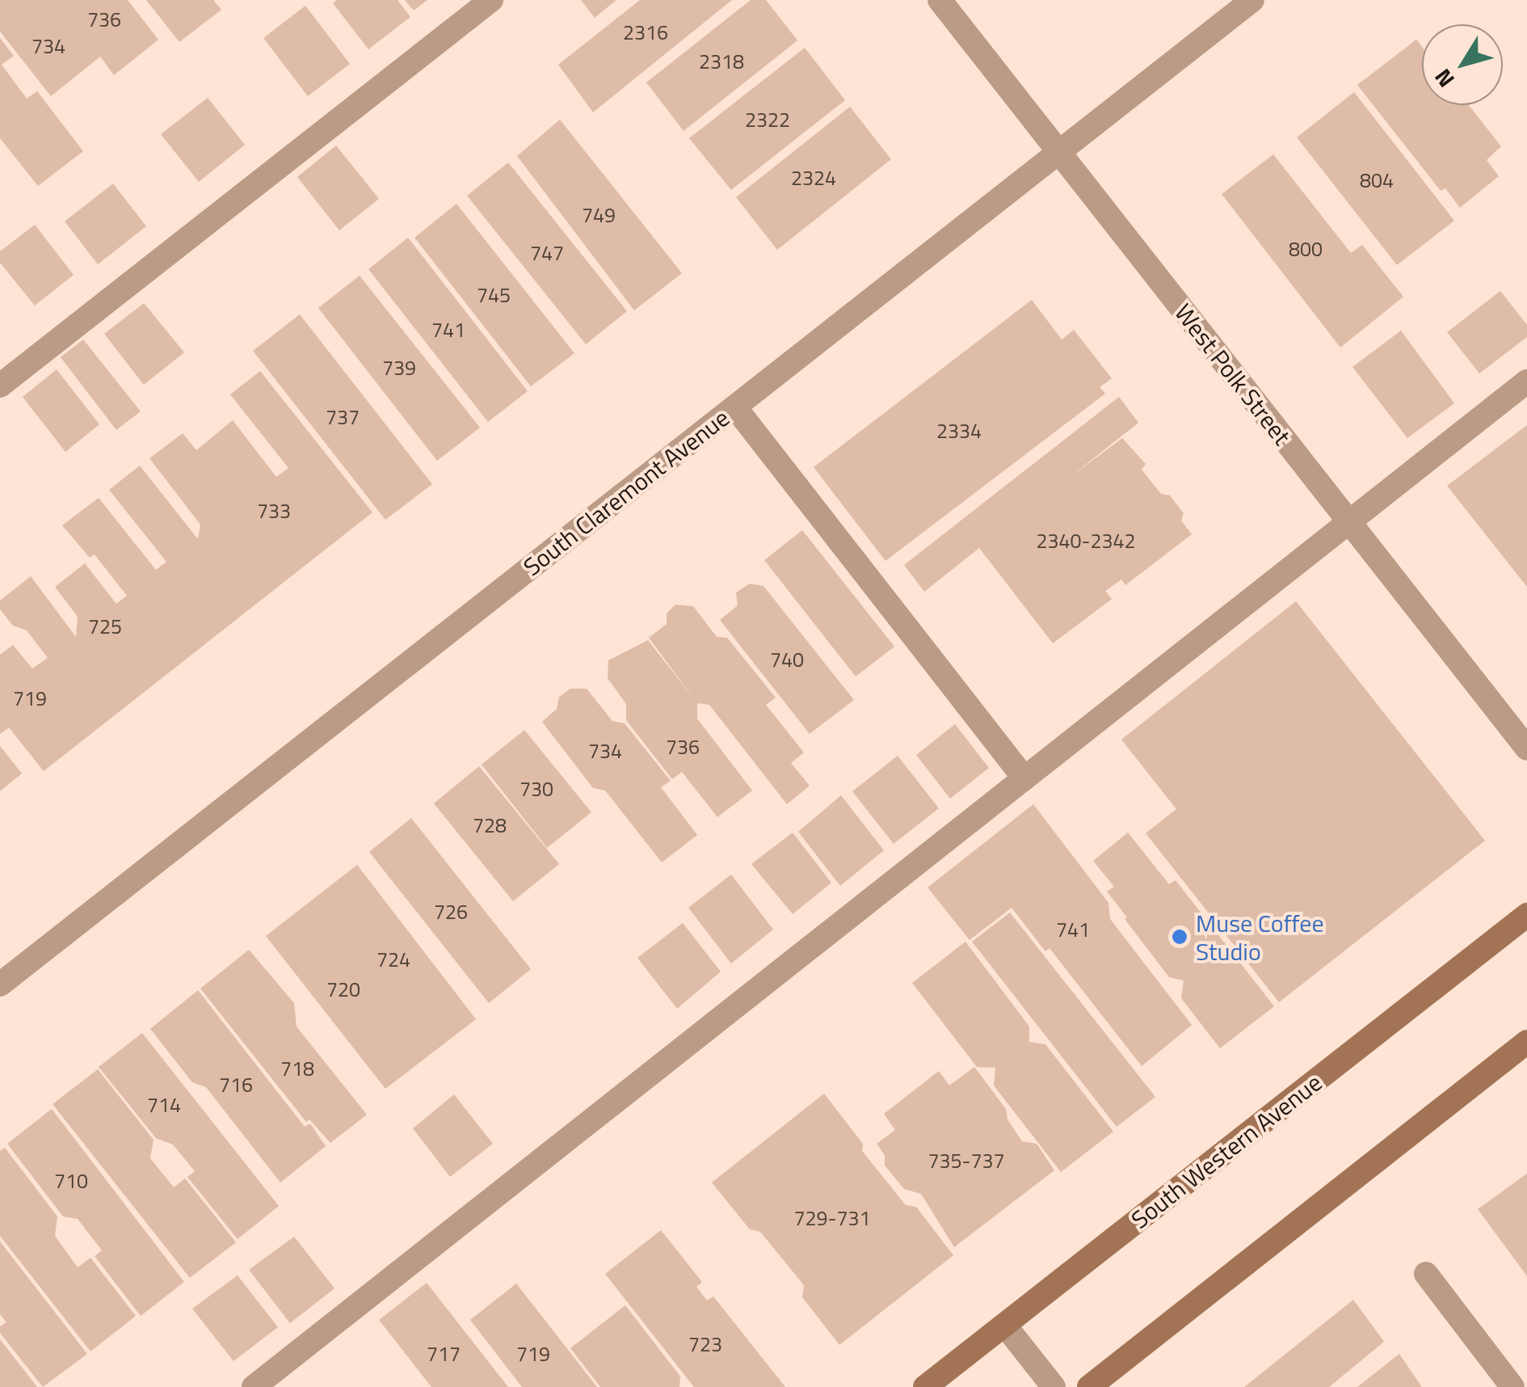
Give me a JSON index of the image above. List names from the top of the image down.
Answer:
{
  "streets": {
    "main road": ["South Western Avenue"],
    "street": ["West Polk Street", "South Claremont Avenue"]
  },
  "crossings": [
    ["West Polk Street", "South Claremont Avenue"]
  ],
  "places": ["Muse Coffee Studio"],
  "house_numbers": [
    "736",
    "2316",
    "734",
    "2318",
    "2322",
    "2324",
    "804",
    "749",
    "800",
    "747",
    "745",
    "741",
    "739",
    "737",
    "2334",
    "733",
    "2340-2342",
    "725",
    "740",
    "719",
    "736",
    "734",
    "730",
    "728",
    "726",
    "741",
    "724",
    "720",
    "718",
    "716",
    "714",
    "735-737",
    "710",
    "729-731",
    "723",
    "717",
    "719"
  ],
  "north": "bottom left"
}
